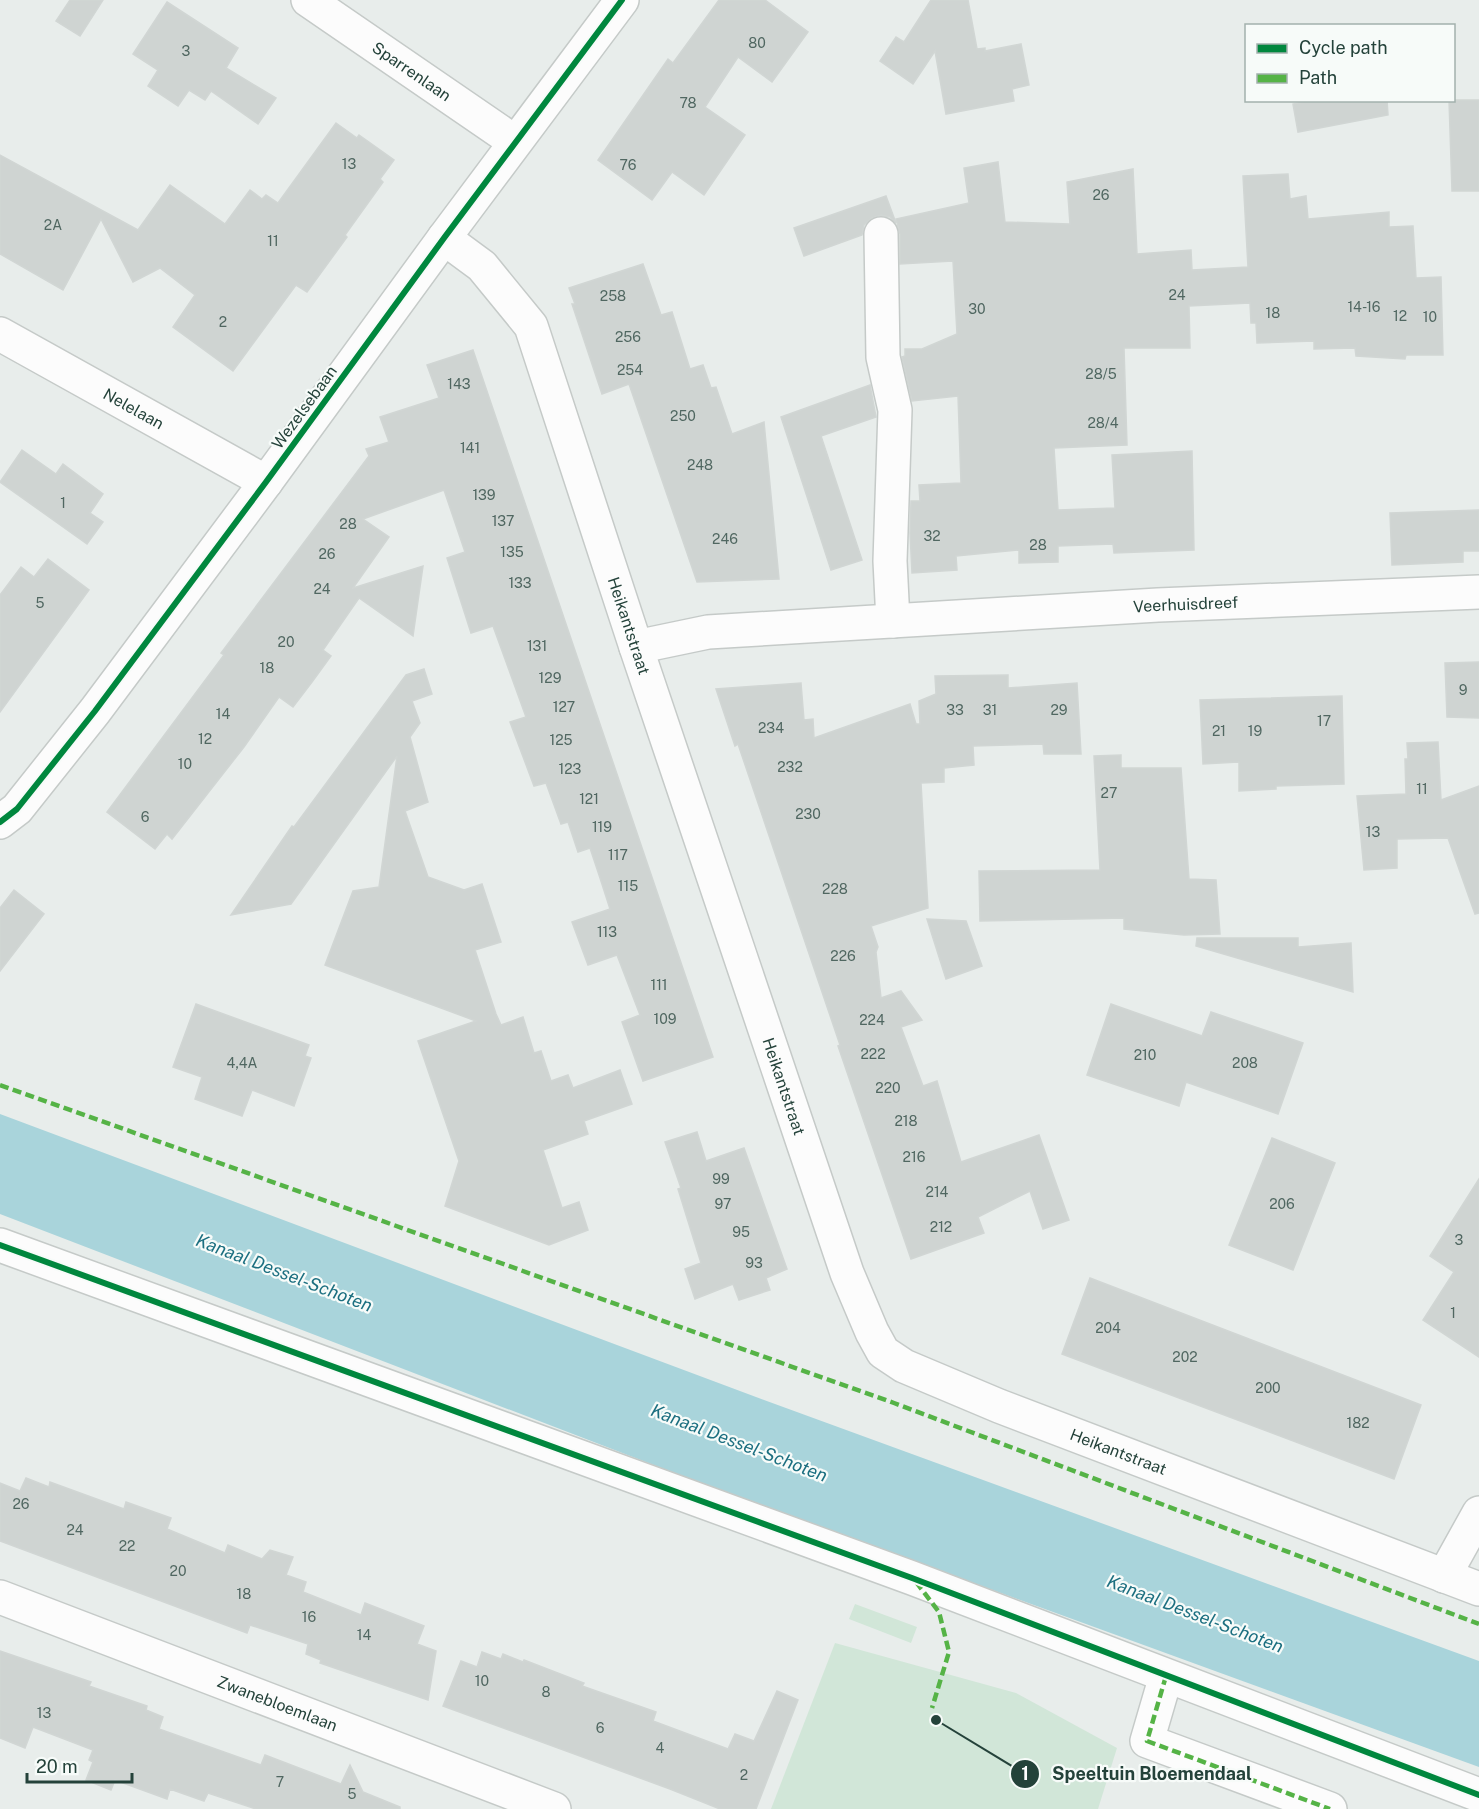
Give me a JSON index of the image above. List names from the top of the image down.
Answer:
{
  "streets": {
    "street": [
      "Sparrenlaan",
      "Nelelaan",
      "Wezelsebaan",
      "Veerhuisdreef",
      "Heikantstraat",
      "Zwanebloemlaan"
    ]
  },
  "crossings": [
    ["Sparrenlaan", "Wezelsebaan"],
    ["Nelelaan", "Wezelsebaan"],
    ["Wezelsebaan", "Heikantstraat"],
    ["Veerhuisdreef", "Heikantstraat"]
  ],
  "water": ["Kanaal Dessel-Schoten"],
  "places": ["Speeltuin Bloemendaal"],
  "house_numbers": [
    "80",
    "3",
    "78",
    "13",
    "76",
    "26",
    "2A",
    "11",
    "24",
    "258",
    "14-16",
    "30",
    "18",
    "12",
    "10",
    "2",
    "256",
    "254",
    "28/5",
    "143",
    "250",
    "28/4",
    "141",
    "248",
    "139",
    "1",
    "137",
    "28",
    "32",
    "246",
    "28",
    "135",
    "26",
    "133",
    "24",
    "5",
    "20",
    "131",
    "18",
    "129",
    "9",
    "127",
    "33",
    "31",
    "29",
    "14",
    "17",
    "234",
    "21",
    "19",
    "12",
    "125",
    "10",
    "232",
    "123",
    "11",
    "27",
    "121",
    "230",
    "6",
    "119",
    "13",
    "117",
    "115",
    "228",
    "113",
    "226",
    "111",
    "109",
    "224",
    "222",
    "210",
    "4,4A",
    "208",
    "220",
    "218",
    "216",
    "99",
    "214",
    "97",
    "206",
    "212",
    "95",
    "3",
    "93",
    "1",
    "204",
    "202",
    "200",
    "182",
    "26",
    "24",
    "22",
    "20",
    "18",
    "16",
    "14",
    "10",
    "8",
    "13",
    "6",
    "4",
    "2",
    "7",
    "5"
  ],
  "legend": ["Cycle path", "Path"],
  "scale_bar": "20 m"
}
